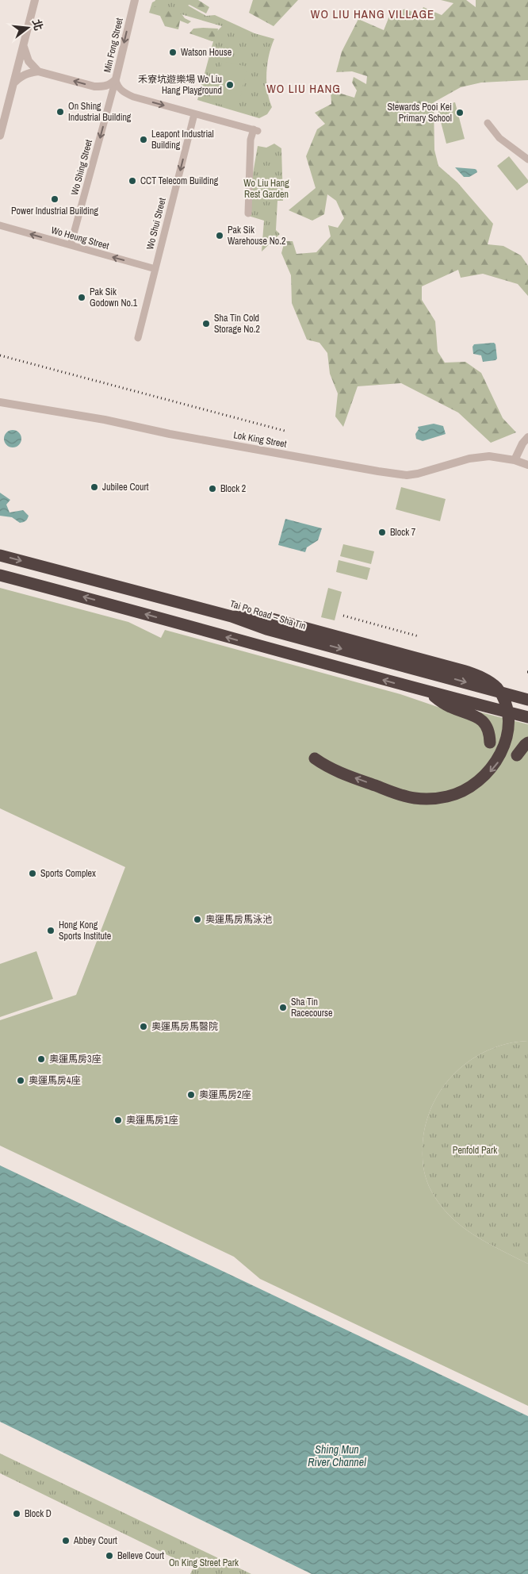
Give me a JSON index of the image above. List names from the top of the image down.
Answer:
{
  "streets": {
    "highway": ["Tai Po Road – Sha Tin"],
    "street": [
      "Min Fong Street",
      "Wo Shing Street",
      "Wo Shui Street",
      "Wo Heung Street",
      "Lok King Street"
    ]
  },
  "crossings": [
    ["Min Fong Street", "Wo Shing Street"],
    ["Wo Shing Street", "Wo Heung Street"],
    ["Wo Shui Street", "Wo Heung Street"]
  ],
  "one_way": [
    "Min Fong Street",
    "Wo Shing Street",
    "Wo Shui Street",
    "Wo Heung Street"
  ],
  "districts": ["WO LIU HANG VILLAGE", "WO LIU HANG"],
  "water": ["Shing Mun River Channel"],
  "parks": ["Wo Liu Hang Rest Garden", "Penfold Park", "On King Street Park"],
  "places": [
    "Watson House",
    "禾寮坑遊樂場 Wo Liu Hang Playground",
    "On Shing Industrial Building",
    "Stewards Pooi Kei Primary School",
    "Leapont Industrial Building",
    "CCT Telecom Building",
    "Power Industrial Building",
    "Pak Sik Warehouse No.2",
    "Pak Sik Godown No.1",
    "Sha Tin Cold Storage No.2",
    "Jubilee Court",
    "Block 2",
    "Block 7",
    "Sports Complex",
    "奧運馬房馬泳池",
    "Hong Kong Sports Institute",
    "Sha Tin Racecourse",
    "奧運馬房馬醫院",
    "奧運馬房3座",
    "奧運馬房4座",
    "奧運馬房2座",
    "奧運馬房1座",
    "Block D",
    "Abbey Court",
    "Belleve Court"
  ],
  "north": "right"
}
